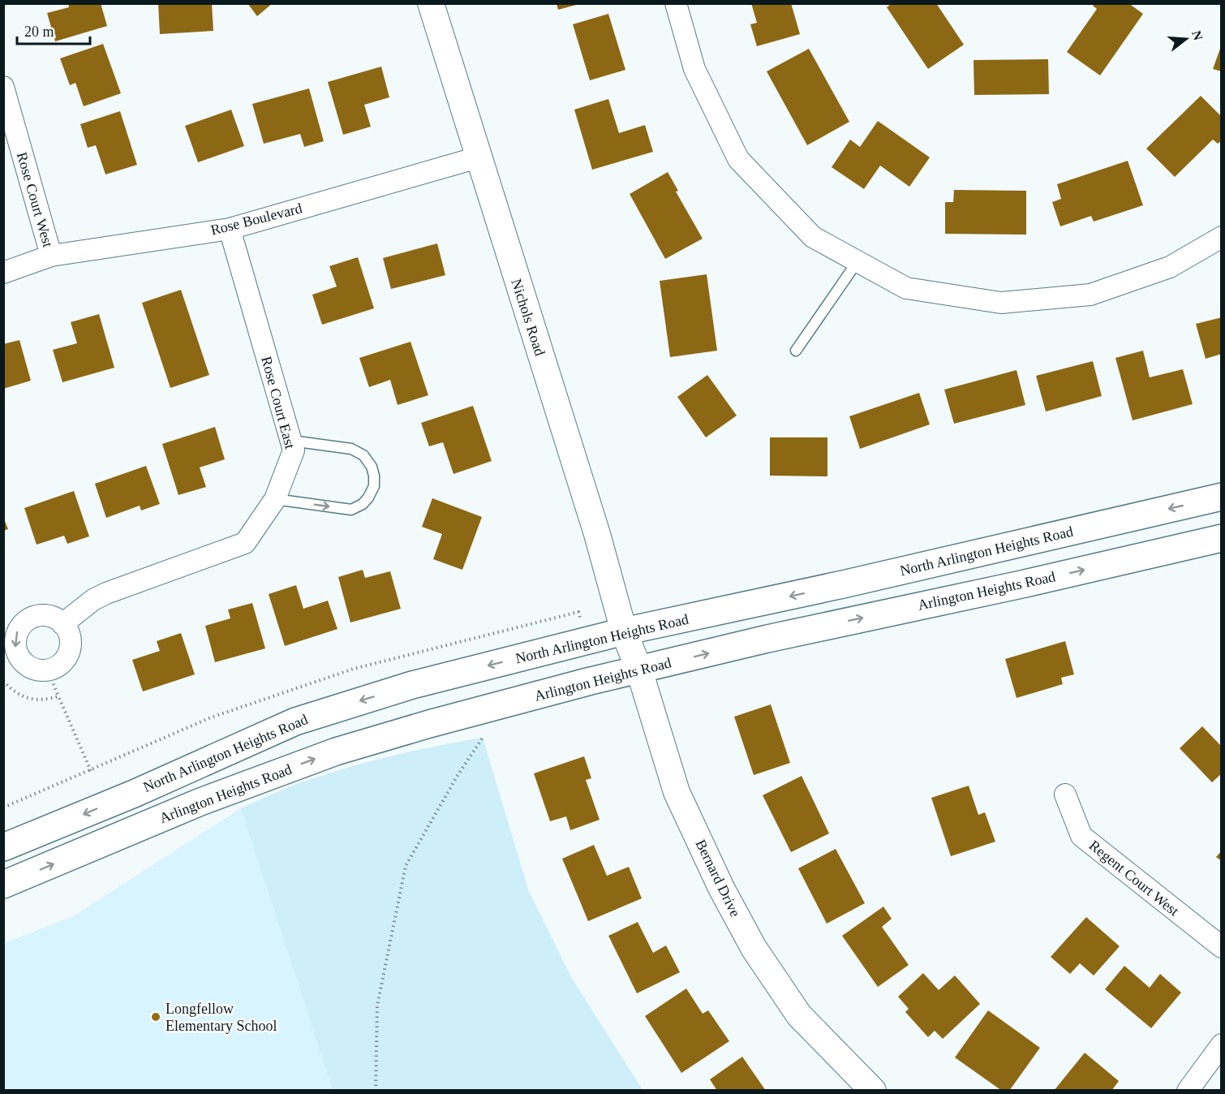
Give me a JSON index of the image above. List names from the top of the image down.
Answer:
{
  "streets": {
    "main road": ["North Arlington Heights Road", "Arlington Heights Road"],
    "street": [
      "Rose Court West",
      "Rose Boulevard",
      "Nichols Road",
      "Rose Court East",
      "Bernard Drive",
      "Regent Court West"
    ]
  },
  "crossings": [
    ["Rose Court West", "Rose Boulevard"],
    ["Rose Boulevard", "Nichols Road"],
    ["Rose Boulevard", "Rose Court East"],
    ["Nichols Road", "North Arlington Heights Road"],
    ["Nichols Road", "Bernard Drive"],
    ["North Arlington Heights Road", "Bernard Drive"],
    ["Arlington Heights Road", "Bernard Drive"]
  ],
  "one_way": ["North Arlington Heights Road", "Arlington Heights Road"],
  "places": ["Longfellow Elementary School"],
  "scale_bar": "20 m",
  "north": "right"
}
